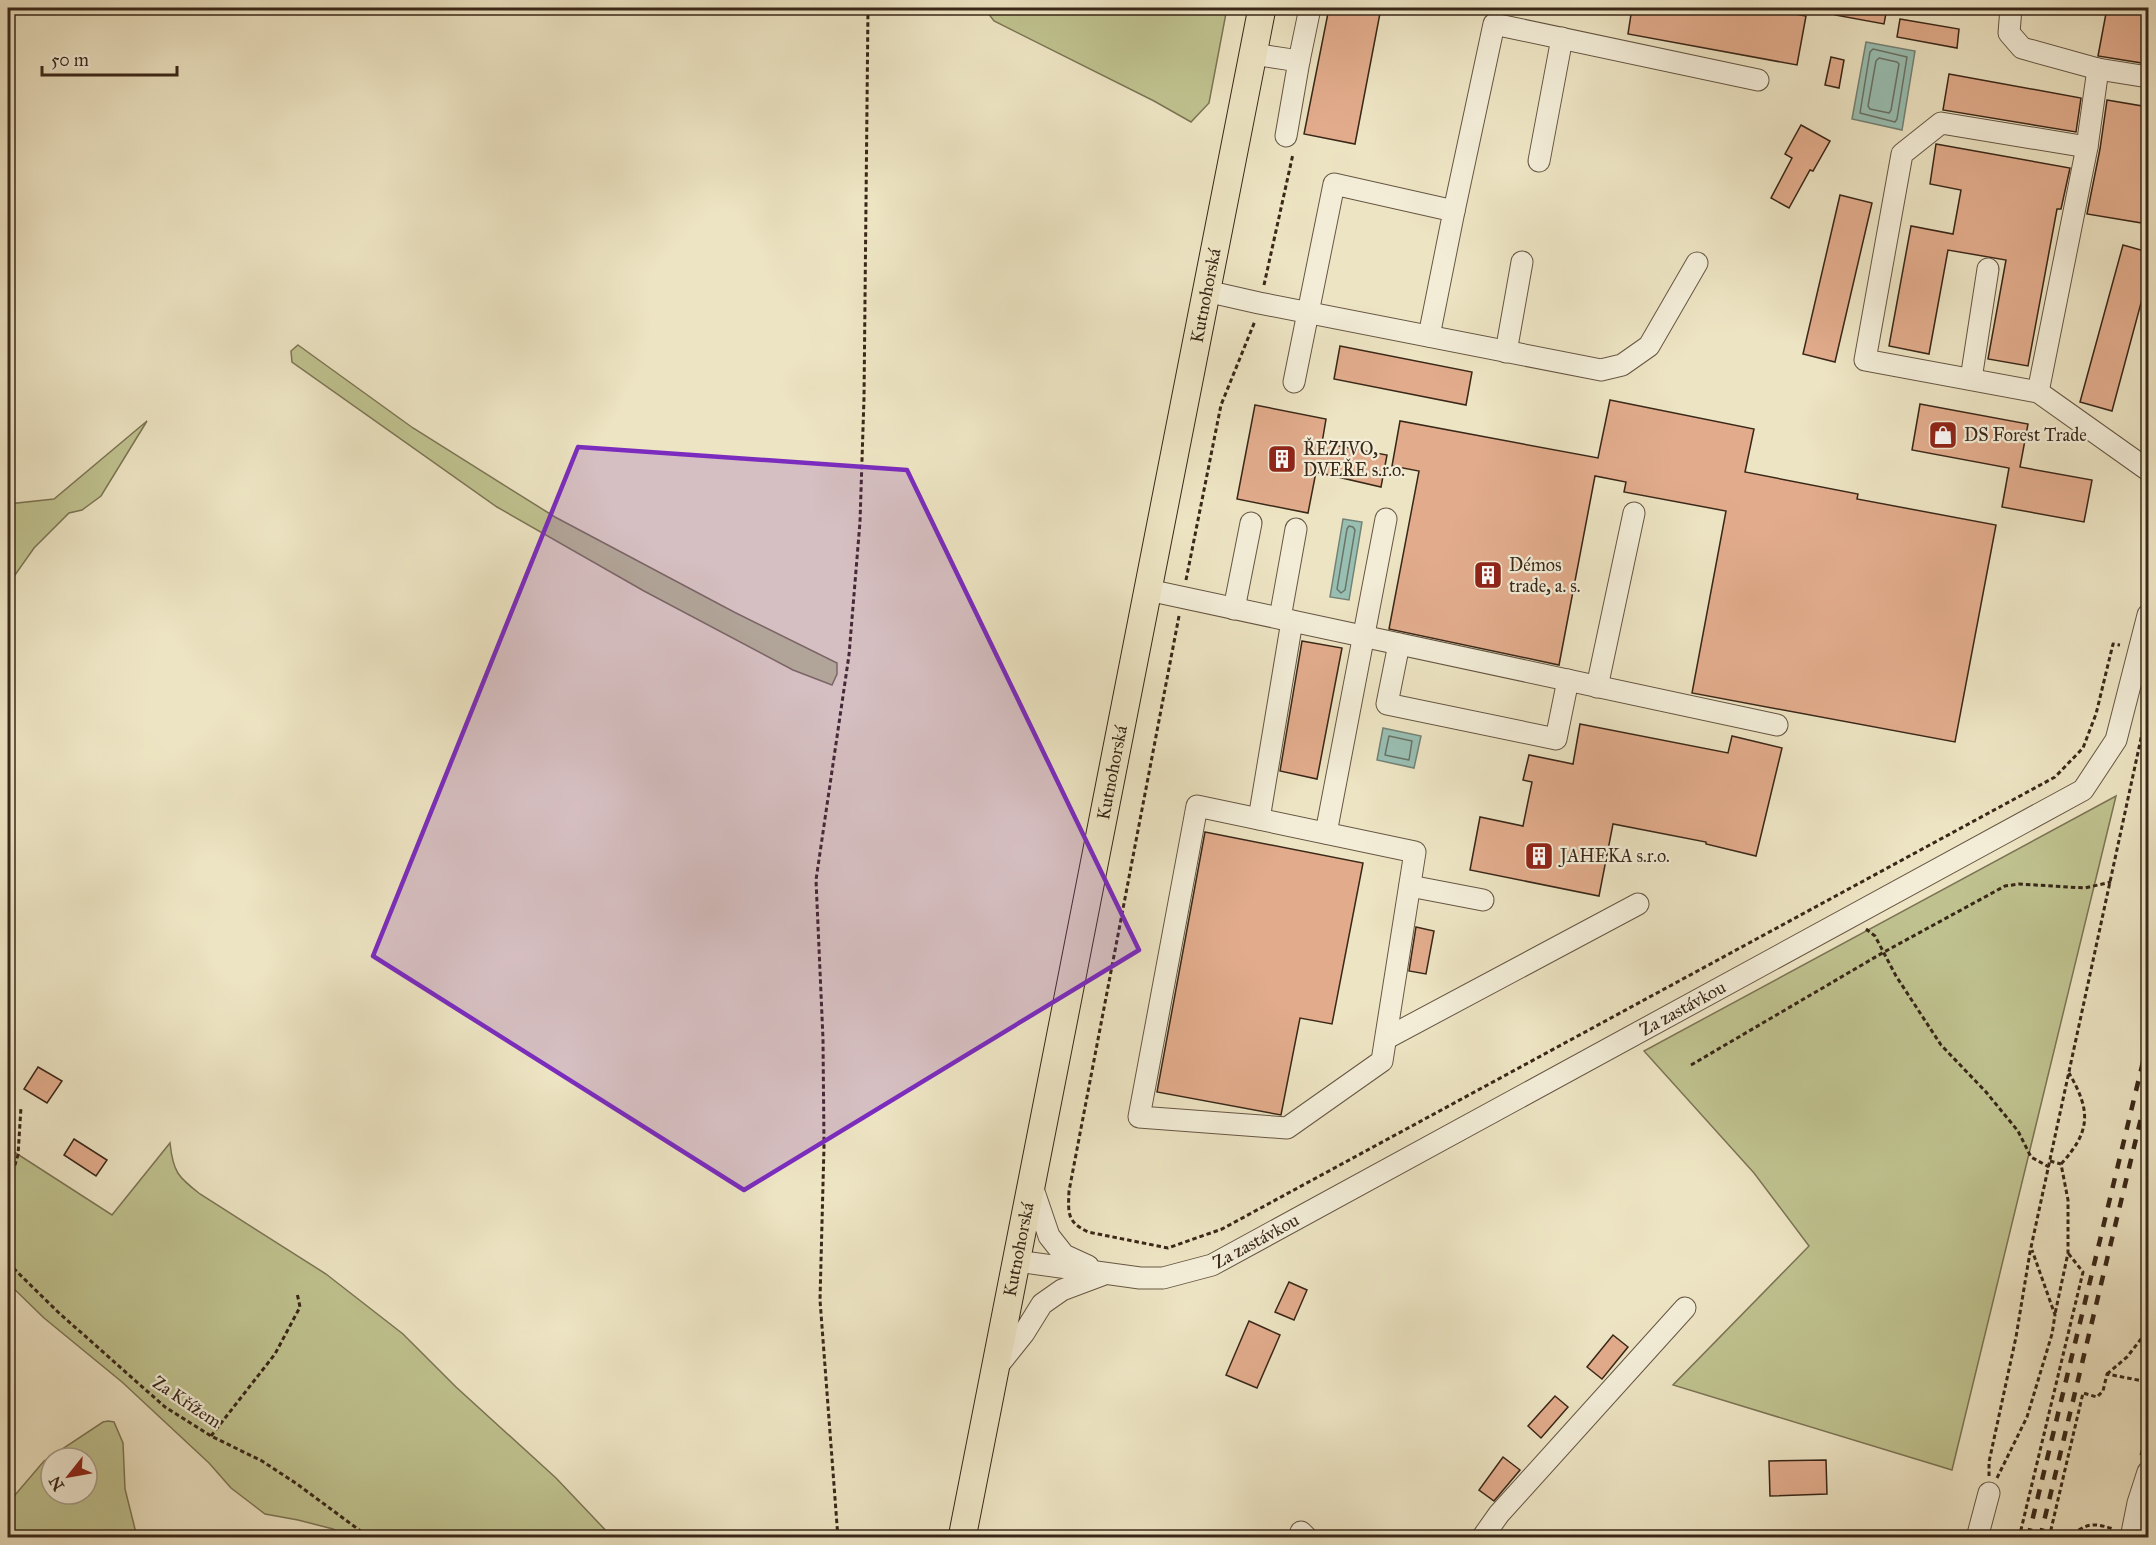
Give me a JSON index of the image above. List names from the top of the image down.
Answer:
{
  "streets": {
    "main road": ["Kutnohorská"],
    "street": ["Za zastávkou"],
    "path": ["Za Křížem"]
  },
  "crossings": [
    ["Kutnohorská", "Za zastávkou"]
  ],
  "places": {
    "shop": ["DS Forest Trade"],
    "building": ["ŘEZIVO, DVEŘE s.r.o.", "Démos trade, a. s.", "JAHEKA s.r.o."]
  },
  "scale_bar": "50 m",
  "north": "bottom left"
}
